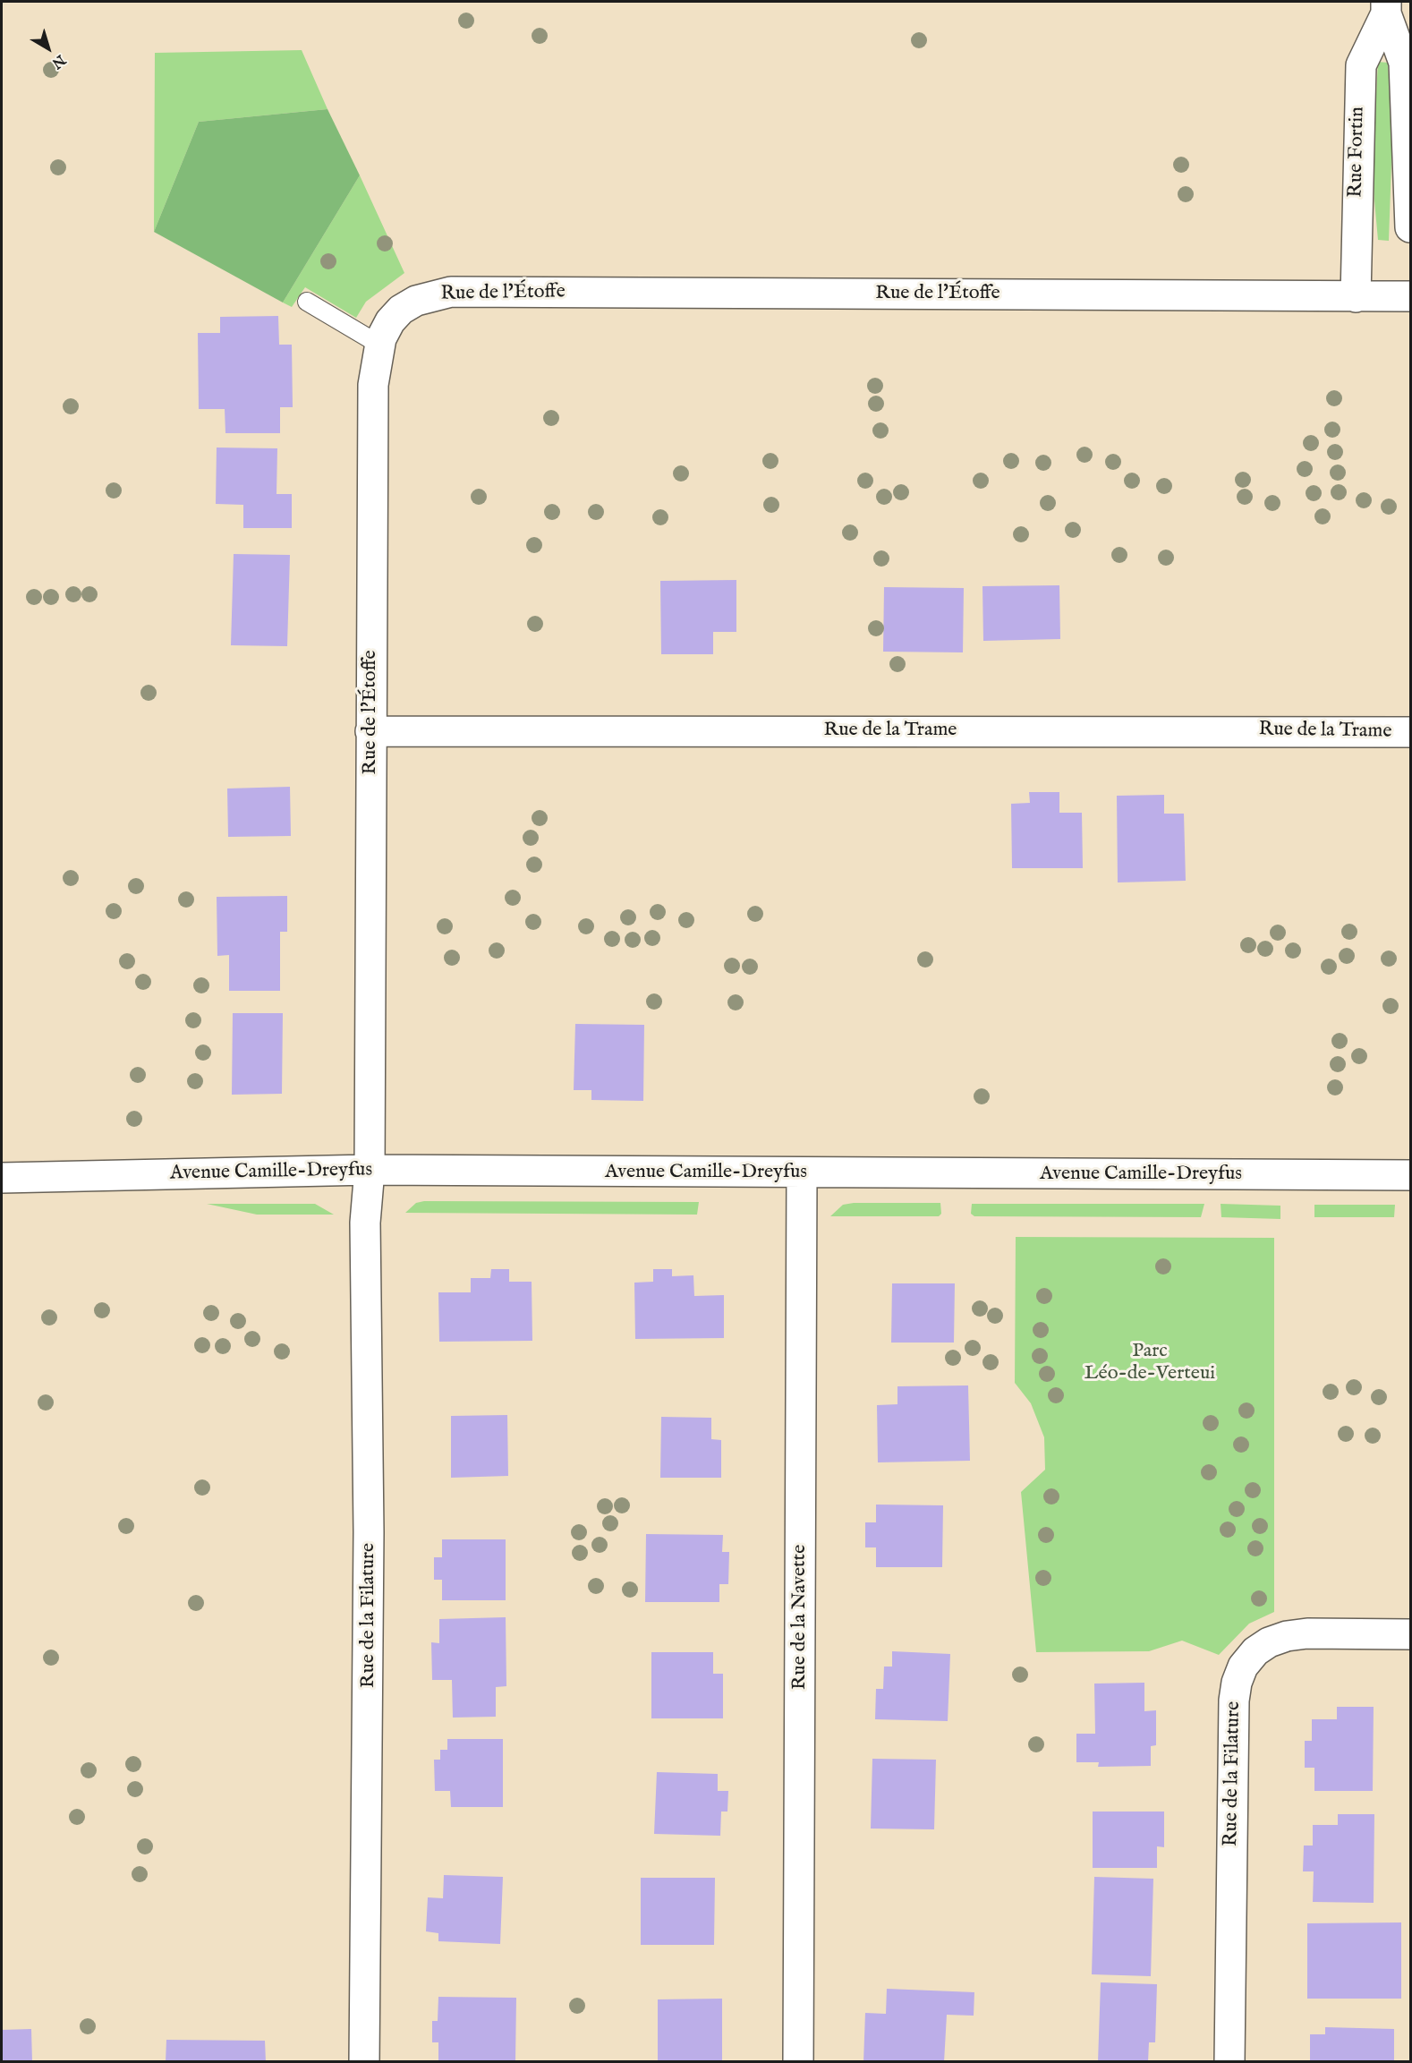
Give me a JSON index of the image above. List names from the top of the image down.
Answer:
{
  "streets": {
    "street": [
      "Rue Fortin",
      "Rue de l'Étoffe",
      "Rue de la Trame",
      "Avenue Camille-Dreyfus",
      "Rue de la Filature",
      "Rue de la Navette"
    ]
  },
  "crossings": [
    ["Rue Fortin", "Rue de l'Étoffe"],
    ["Rue de l'Étoffe", "Rue de la Trame"],
    ["Rue de l'Étoffe", "Avenue Camille-Dreyfus"],
    ["Rue de l'Étoffe", "Rue de la Filature"],
    ["Avenue Camille-Dreyfus", "Rue de la Filature"],
    ["Avenue Camille-Dreyfus", "Rue de la Navette"]
  ],
  "parks": ["Parc Léo-de-Verteui"],
  "north": "bottom right"
}
